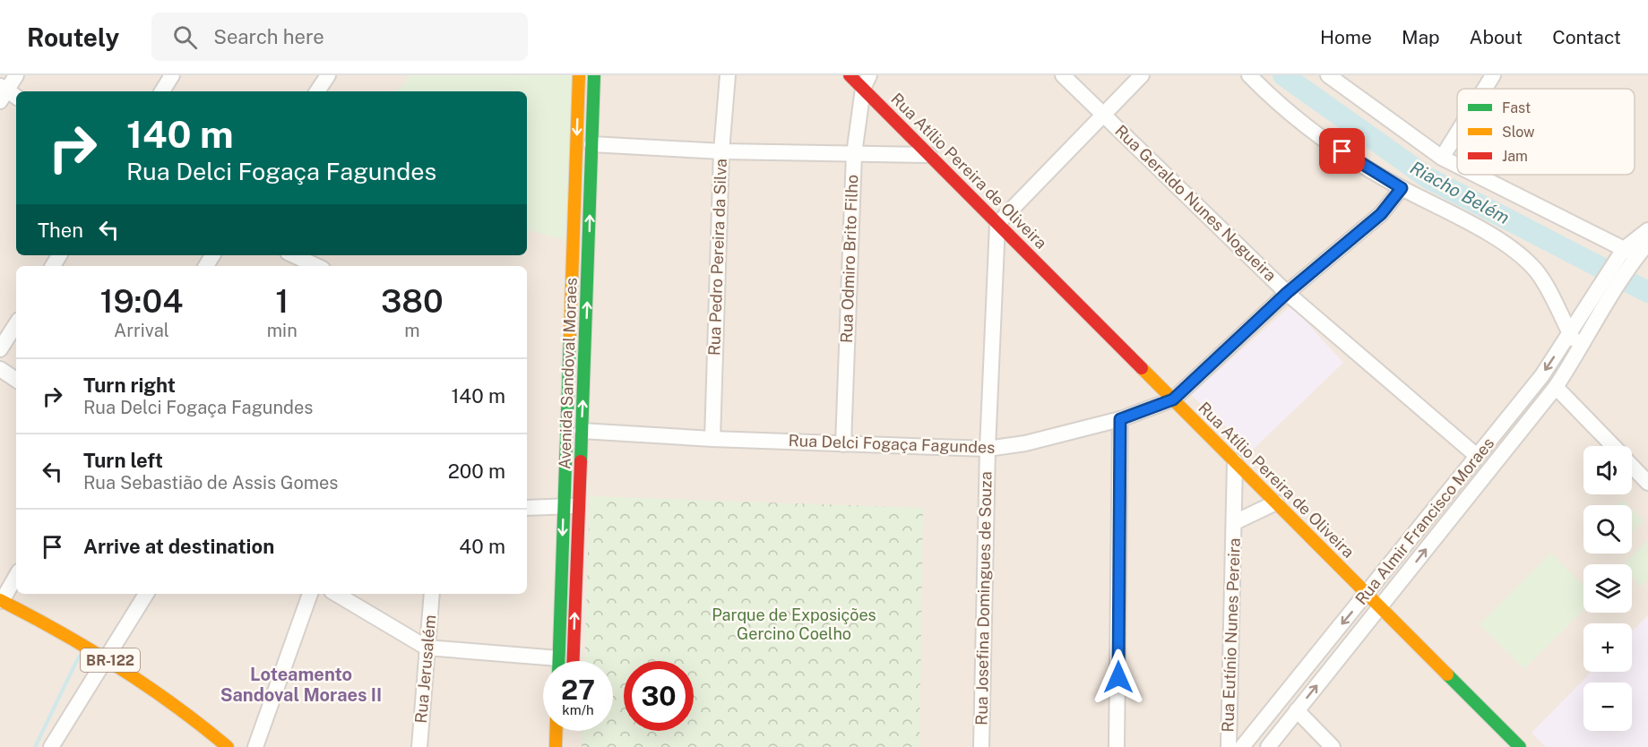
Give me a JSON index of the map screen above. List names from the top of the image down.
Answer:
{
  "streets": {
    "main road": ["Rua Atílio Pereira de Oliveira", "Avenida Sandoval Moraes", "BR-122"],
    "street": [
      "Rua Geraldo Nunes Nogueira",
      "Rua Pedro Pereira da Silva",
      "Rua Odmiro Brito Filho",
      "Rua Delci Fogaça Fagundes",
      "Rua Almir Francisco Moraes",
      "Rua Josefina Domingues de Souza",
      "Rua Eutínio Nunes Pereira",
      "Rua Jerusalém"
    ]
  },
  "crossings": [
    ["Rua Atílio Pereira de Oliveira", "Rua Odmiro Brito Filho"],
    ["Rua Atílio Pereira de Oliveira", "Rua Delci Fogaça Fagundes"],
    ["Rua Atílio Pereira de Oliveira", "Rua Almir Francisco Moraes"],
    ["Rua Atílio Pereira de Oliveira", "Rua Josefina Domingues de Souza"],
    ["Rua Atílio Pereira de Oliveira", "Rua Eutínio Nunes Pereira"],
    ["Rua Geraldo Nunes Nogueira", "Rua Delci Fogaça Fagundes"],
    ["Rua Geraldo Nunes Nogueira", "Rua Almir Francisco Moraes"],
    ["Rua Pedro Pereira da Silva", "Rua Delci Fogaça Fagundes"],
    ["Rua Odmiro Brito Filho", "Rua Delci Fogaça Fagundes"],
    ["Avenida Sandoval Moraes", "Rua Delci Fogaça Fagundes"],
    ["Rua Delci Fogaça Fagundes", "Rua Josefina Domingues de Souza"]
  ],
  "districts": ["Loteamento Sandoval Moraes II"],
  "water": ["Riacho Belém"],
  "parks": ["Parque de Exposições Gercino Coelho"],
  "legend": ["Fast", "Slow", "Jam"],
  "page": {
    "header": "Routely",
    "search": "Search here",
    "nav": [
      "Home",
      "Map",
      "About",
      "Contact"
    ],
    "turn": ["140 m", "Rua Delci Fogaça Fagundes"],
    "then": "Then",
    "eta": [
      "19:04",
      "Arrival",
      "1",
      "min",
      "380",
      "m"
    ],
    "list": [
      {
        "name": "Turn right",
        "note": "Rua Delci Fogaça Fagundes",
        "value": "140 m"
      },
      {
        "name": "Turn left",
        "note": "Rua Sebastião de Assis Gomes",
        "value": "200 m"
      },
      {
        "name": "Arrive at destination",
        "value": "40 m"
      }
    ],
    "map_buttons": ["+", "−"],
    "speed": "27 km/h",
    "limit": "30"
  }
}
